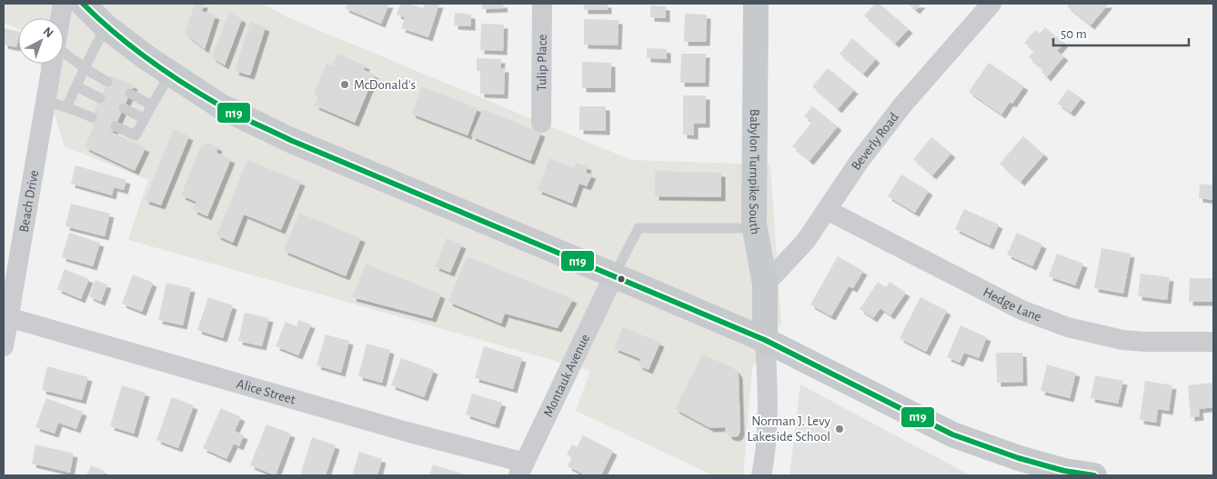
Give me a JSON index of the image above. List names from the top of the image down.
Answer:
{
  "streets": {
    "main road": ["Babylon Turnpike South"],
    "street": [
      "Tulip Place",
      "Beverly Road",
      "Beach Drive",
      "Hedge Lane",
      "Montauk Avenue",
      "Alice Street"
    ]
  },
  "crossings": [
    ["Beverly Road", "Babylon Turnpike South"],
    ["Beverly Road", "Hedge Lane"],
    ["Beach Drive", "Alice Street"],
    ["Montauk Avenue", "Alice Street"]
  ],
  "places": ["McDonald's", "Norman J. Levy Lakeside School"],
  "lines": ["transit line n19"],
  "scale_bar": "50 m",
  "north": "top right"
}
